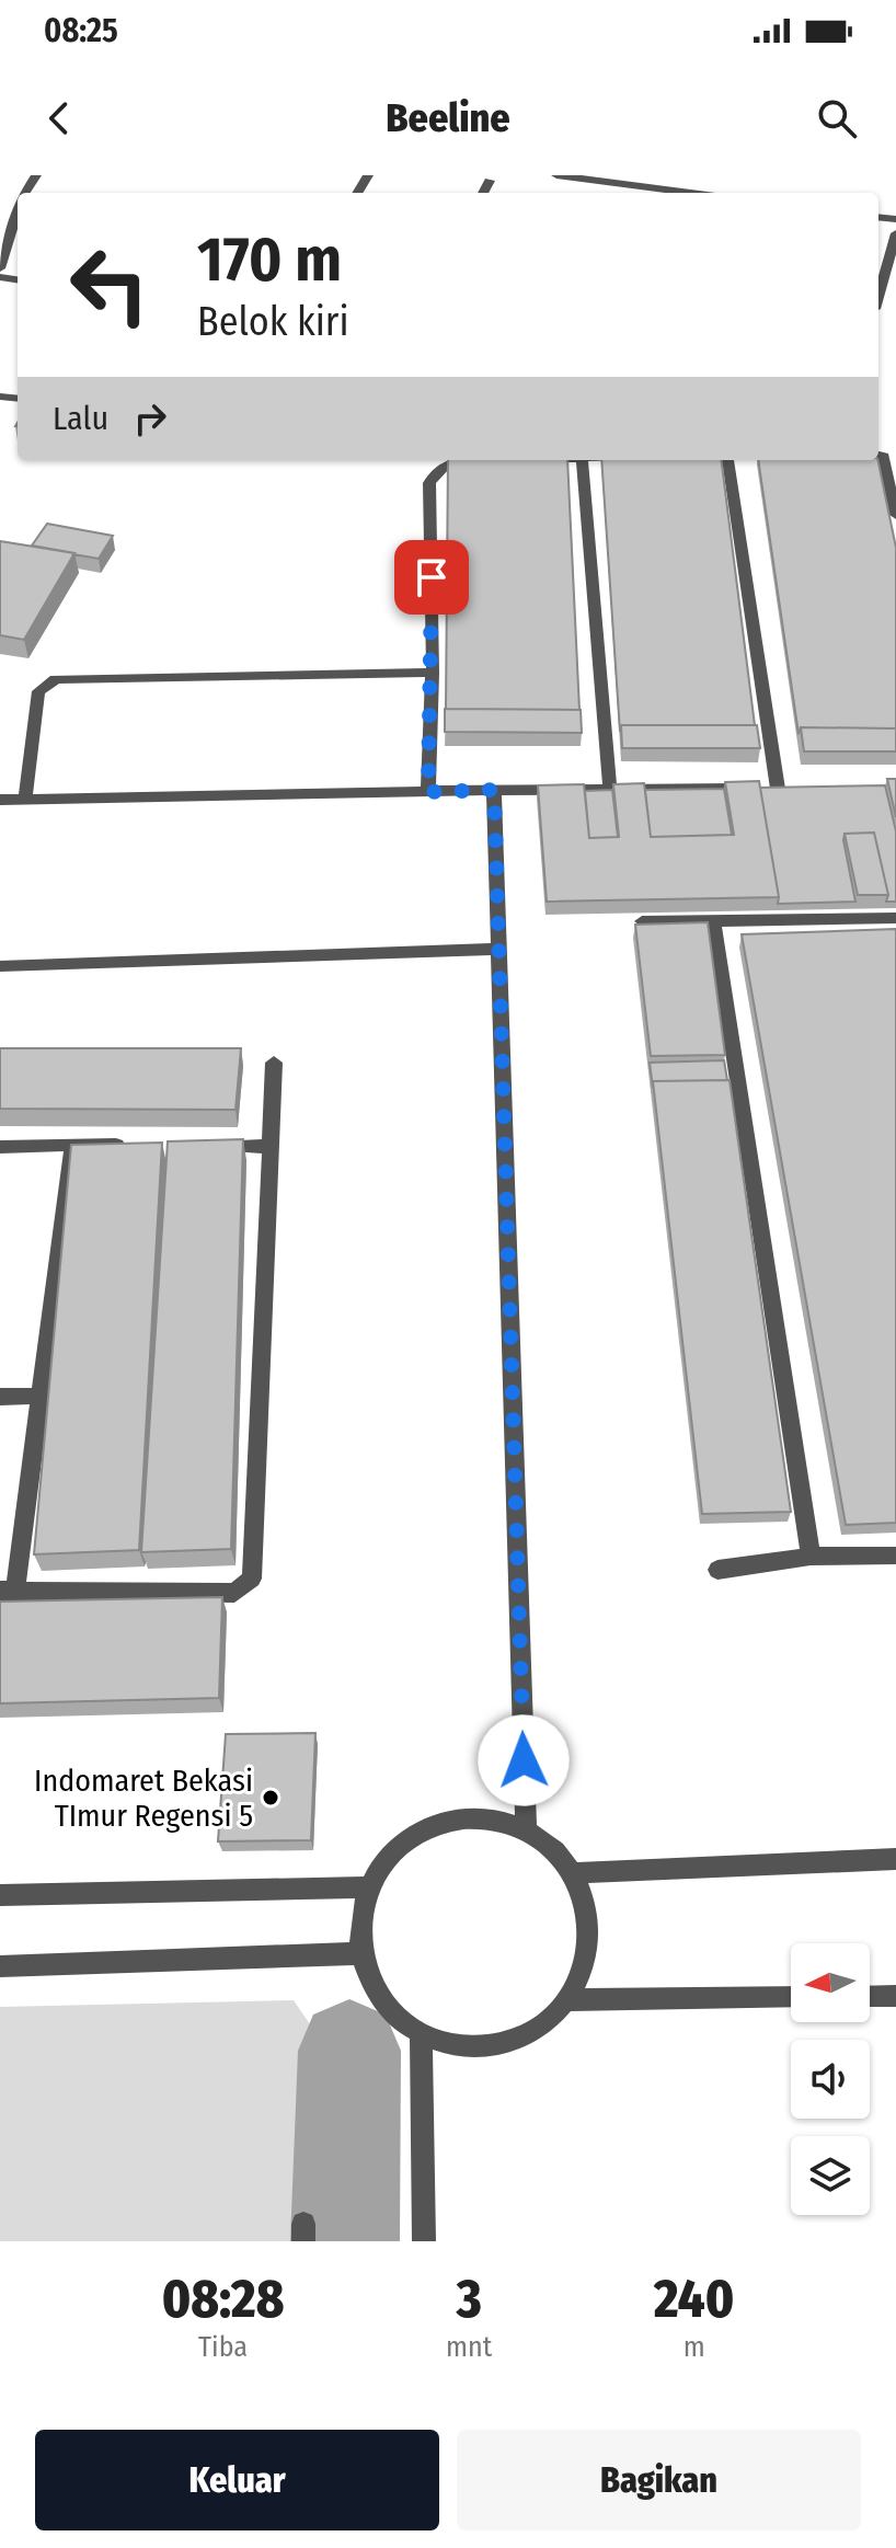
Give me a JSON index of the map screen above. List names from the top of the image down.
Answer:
{
  "places": ["Indomaret Bekasi TImur Regensi 5"],
  "north": "left",
  "page": {
    "status": "08:25",
    "header": "Beeline",
    "turn": ["170 m", "Belok kiri"],
    "then": "Lalu",
    "eta": [
      "08:28",
      "Tiba",
      "3",
      "mnt",
      "240",
      "m"
    ],
    "buttons": ["Keluar", "Bagikan"]
  }
}
